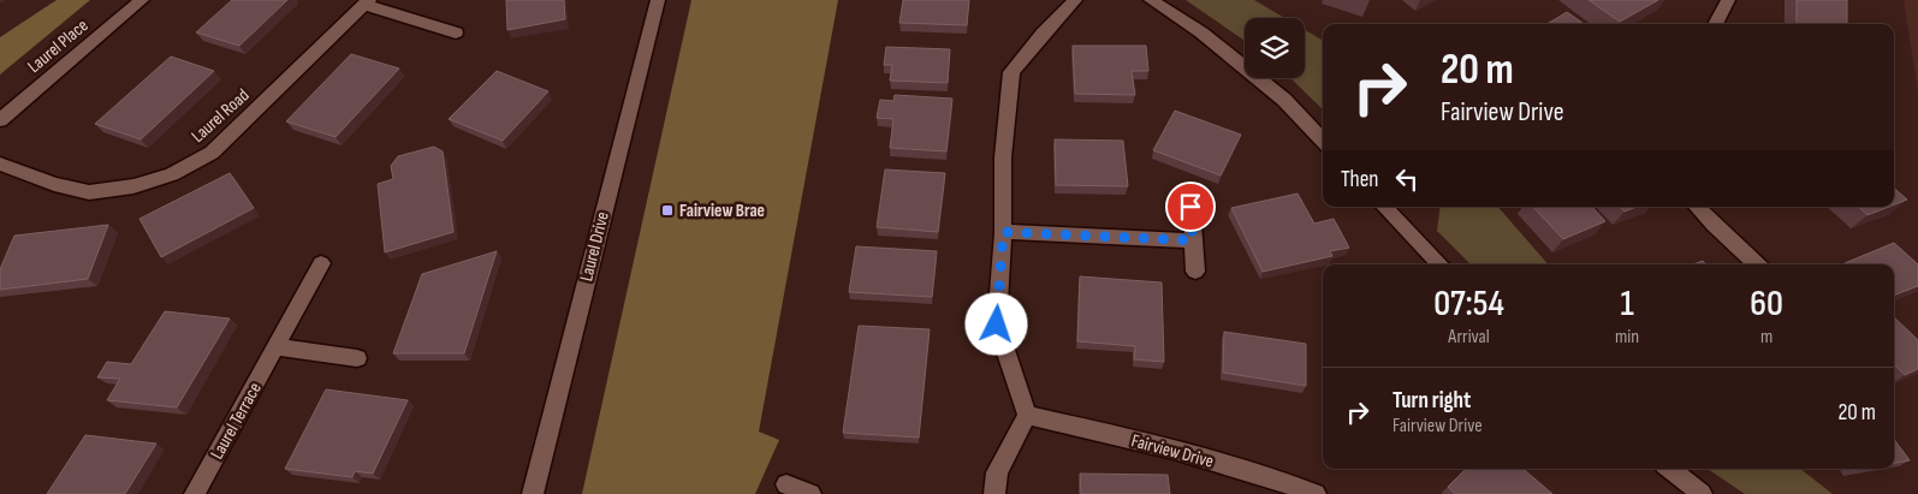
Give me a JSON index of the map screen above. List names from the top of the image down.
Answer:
{
  "streets": {
    "street": [
      "Laurel Place",
      "Laurel Road",
      "Laurel Drive",
      "Laurel Terrace",
      "Fairview Drive"
    ]
  },
  "places": {
    "transit": ["Fairview Brae"]
  },
  "page": {
    "turn": ["20 m", "Fairview Drive"],
    "then": "Then",
    "eta": [
      "07:54",
      "Arrival",
      "1",
      "min",
      "60",
      "m"
    ],
    "list": [
      {
        "name": "Turn right",
        "note": "Fairview Drive",
        "value": "20 m"
      }
    ]
  }
}
